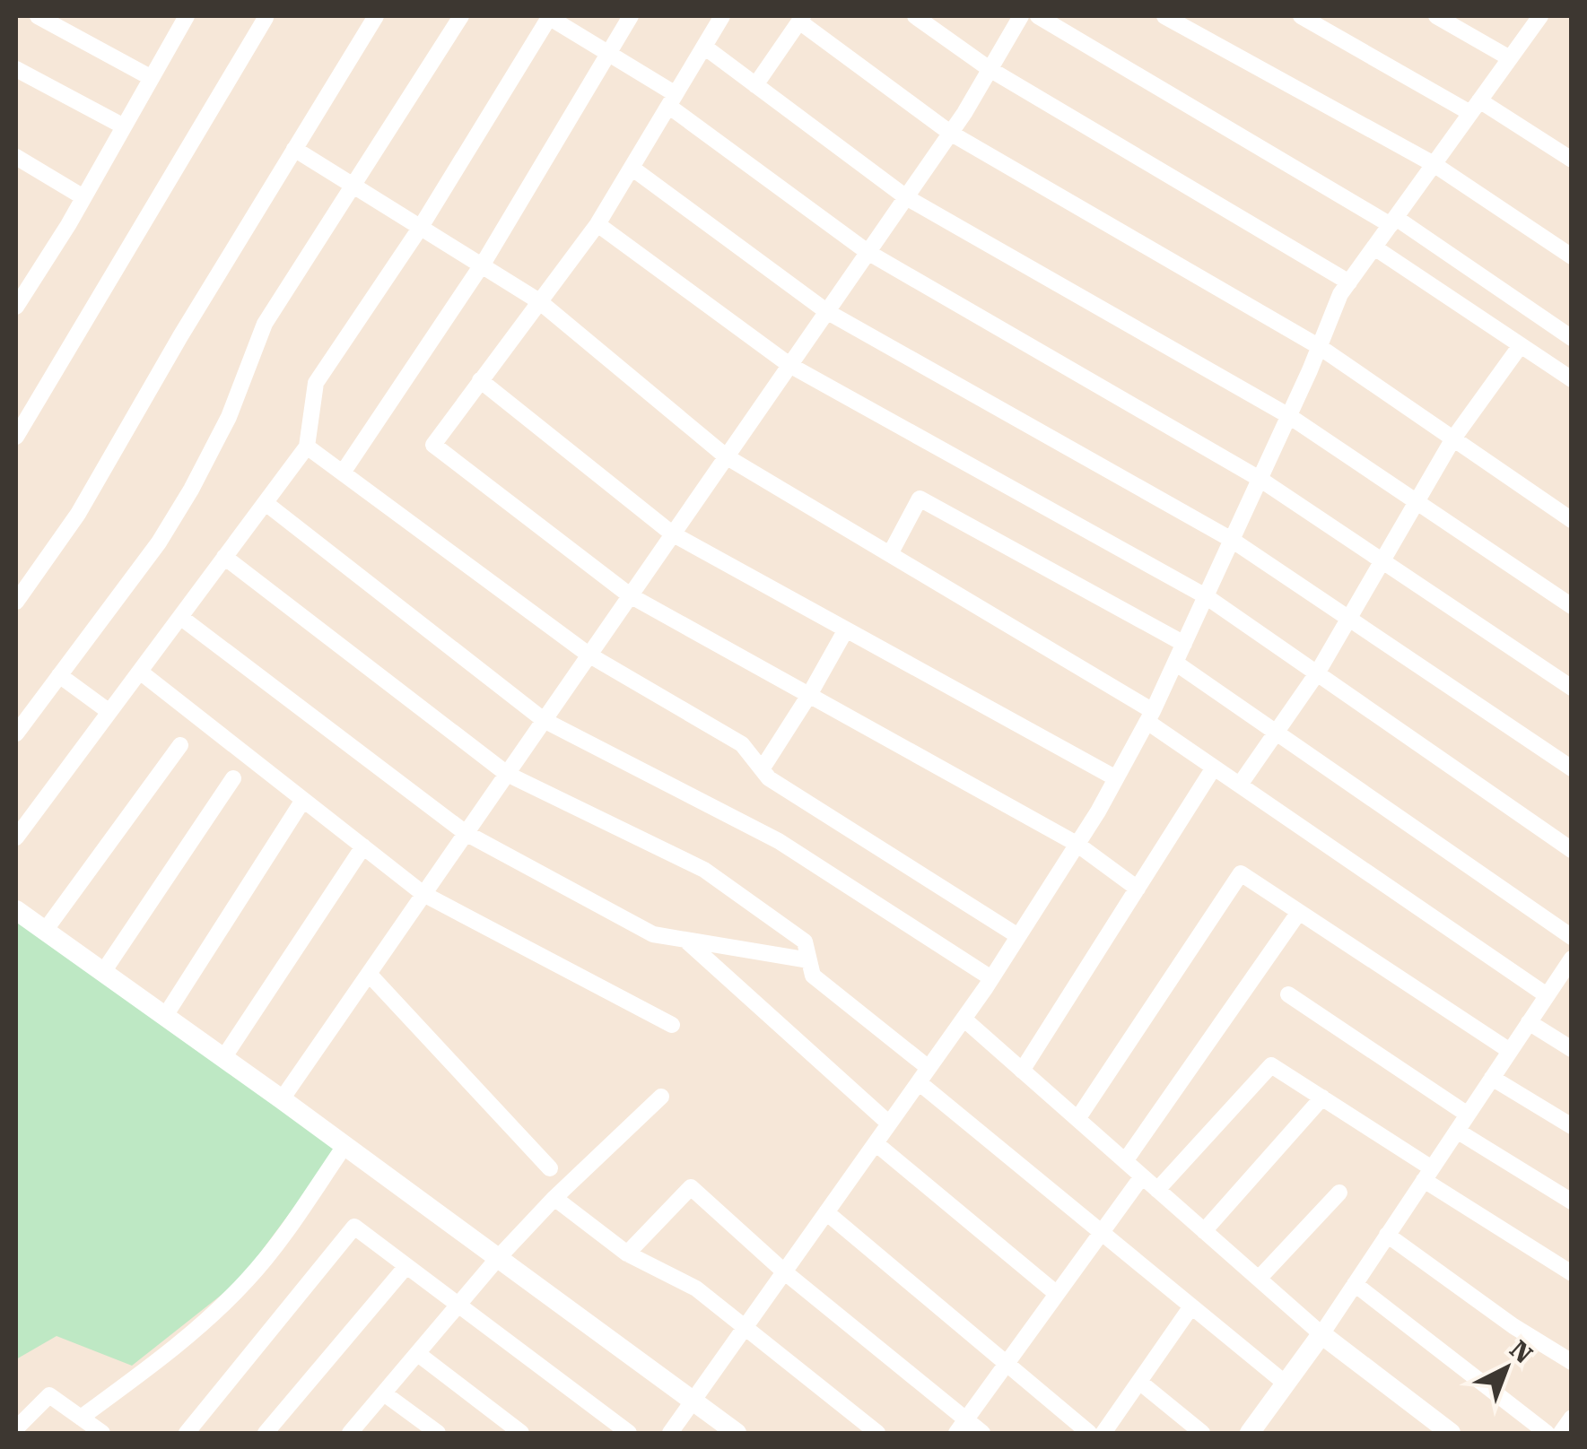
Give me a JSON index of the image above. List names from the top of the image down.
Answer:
{
  "north": "top right"
}
